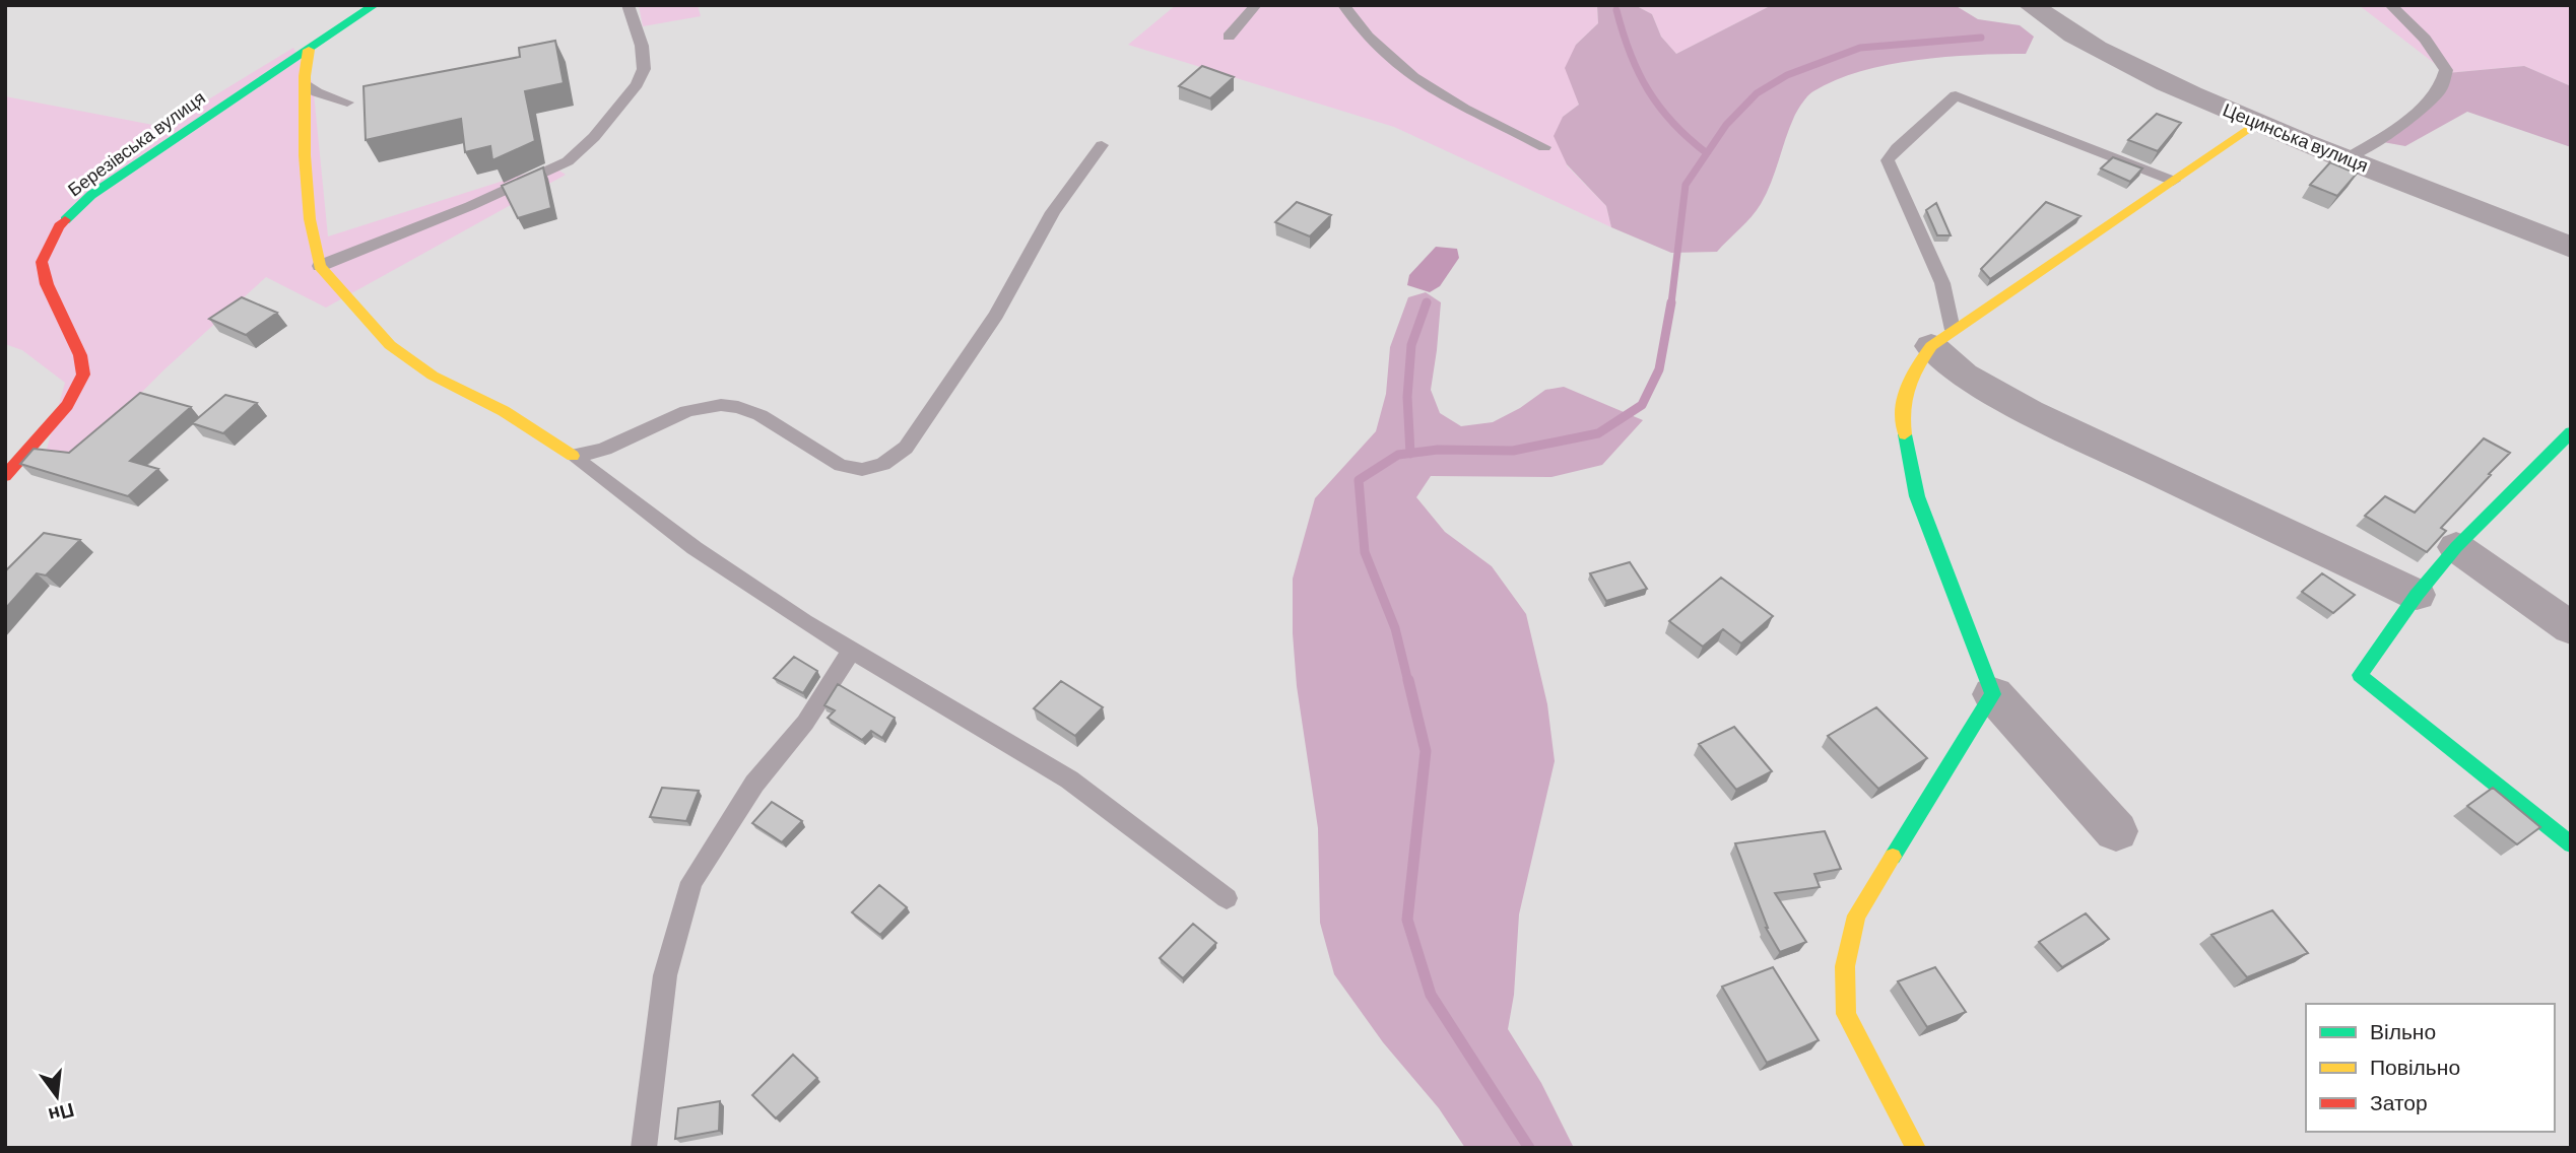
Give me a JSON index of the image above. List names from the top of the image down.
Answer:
{
  "streets": {
    "street": ["Цецинська вулиця", "Березівська вулиця"]
  },
  "legend": ["Вільно", "Повільно", "Затор"],
  "north": "bottom"
}
